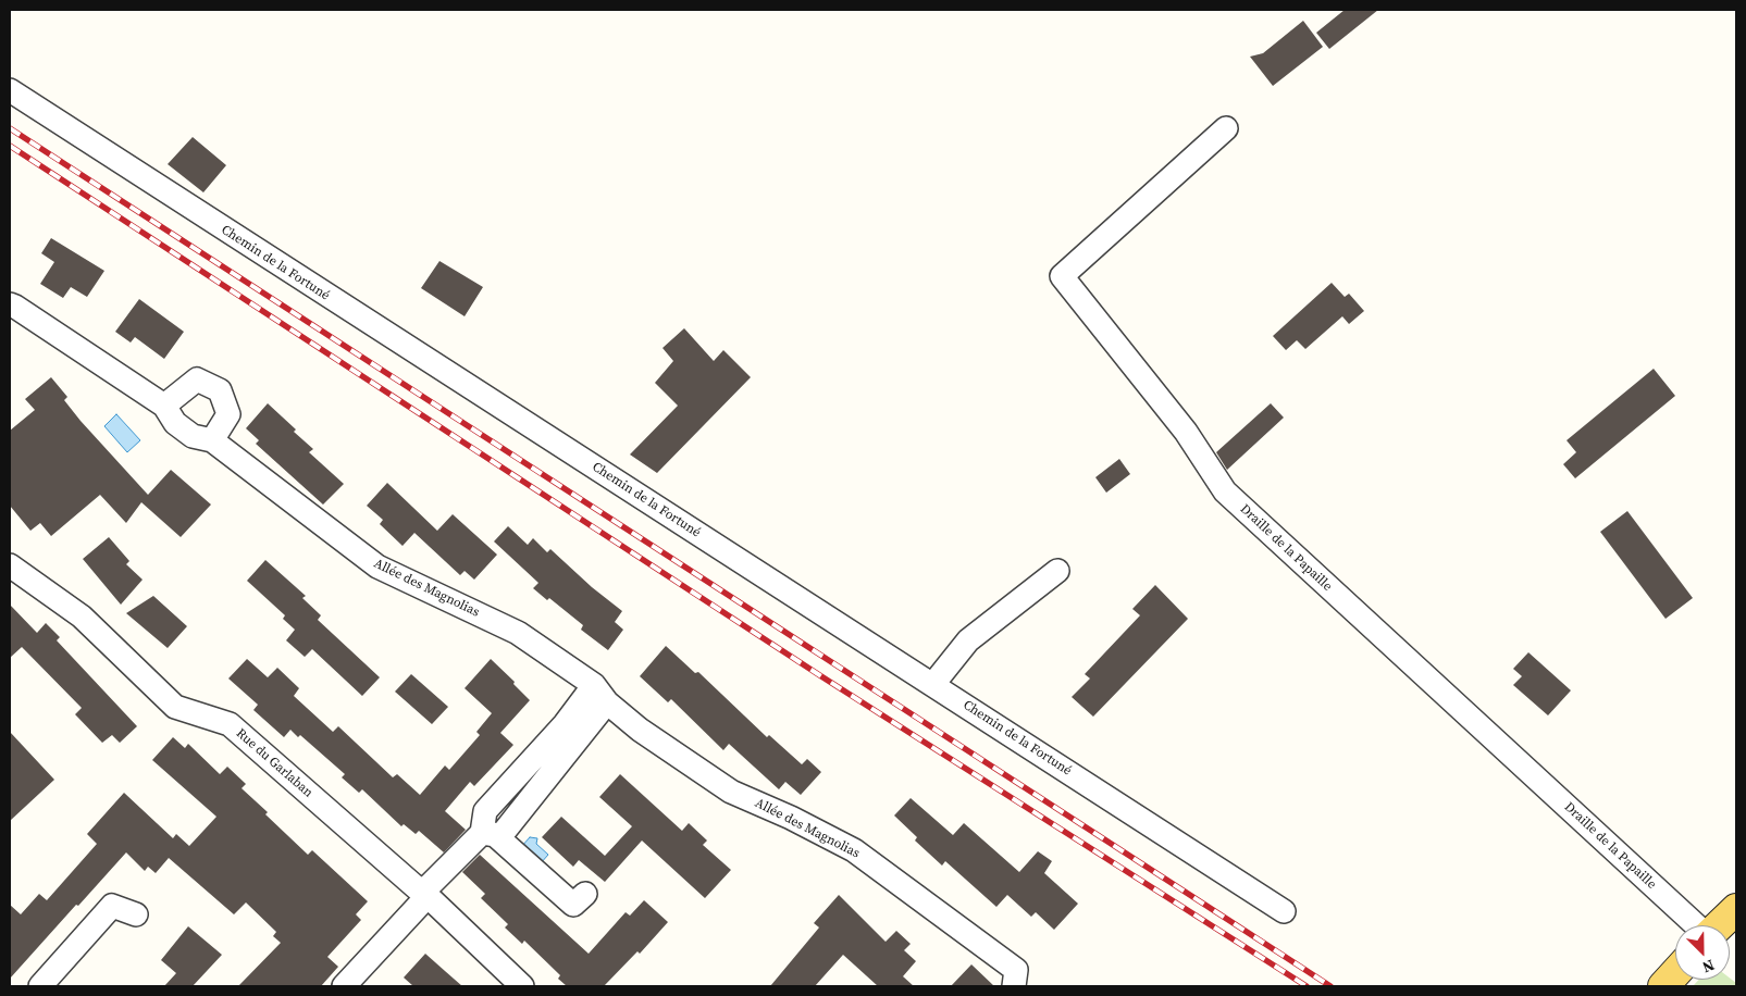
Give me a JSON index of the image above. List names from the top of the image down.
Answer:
{
  "streets": {
    "street": [
      "Chemin de la Fortuné",
      "Draille de la Papaille",
      "Allée des Magnolias",
      "Rue du Garlaban"
    ]
  },
  "north": "bottom right"
}
